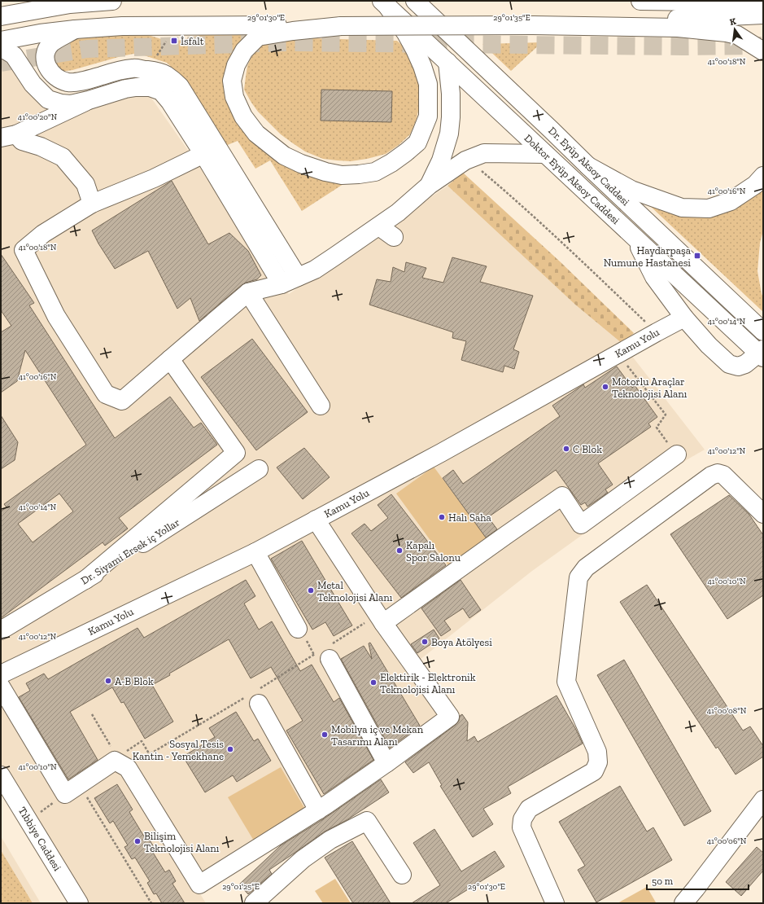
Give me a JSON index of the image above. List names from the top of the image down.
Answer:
{
  "streets": {
    "main road": [
      "Dr. Eyüp Aksoy Caddesi",
      "Doktor Eyüp Aksoy Caddesi",
      "Kamu Yolu",
      "Dr. Siyami Ersek iç Yollar",
      "Tıbbiye Caddesi"
    ]
  },
  "places": {
    "transit": ["İsfalt", "Haydarpaşa Numune Hastanesi"],
    "other": [
      "Motorlu Araçlar Teknolojisi Alanı",
      "C Blok",
      "Halı Saha",
      "Kapalı Spor Salonu",
      "Metal Teknolojisi Alanı",
      "Boya Atölyesi",
      "A-B Blok",
      "Elektirik - Elektronik Teknolojisi Alanı",
      "Mobilya iç ve Mekan Tasarımı Alanı",
      "Sosyal Tesis Kantin - Yemekhane",
      "Bilişim Teknolojisi Alanı"
    ]
  },
  "scale_bar": "50 m",
  "north": "top",
  "coordinates": [
    "29°01'30\"E",
    "29°01'35\"E",
    "41°00'18\"N",
    "41°00'20\"N",
    "41°00'16\"N",
    "41°00'14\"N",
    "41°00'12\"N",
    "41°00'10\"N",
    "41°00'08\"N",
    "41°00'06\"N",
    "29°01'25\"E"
  ]
}
